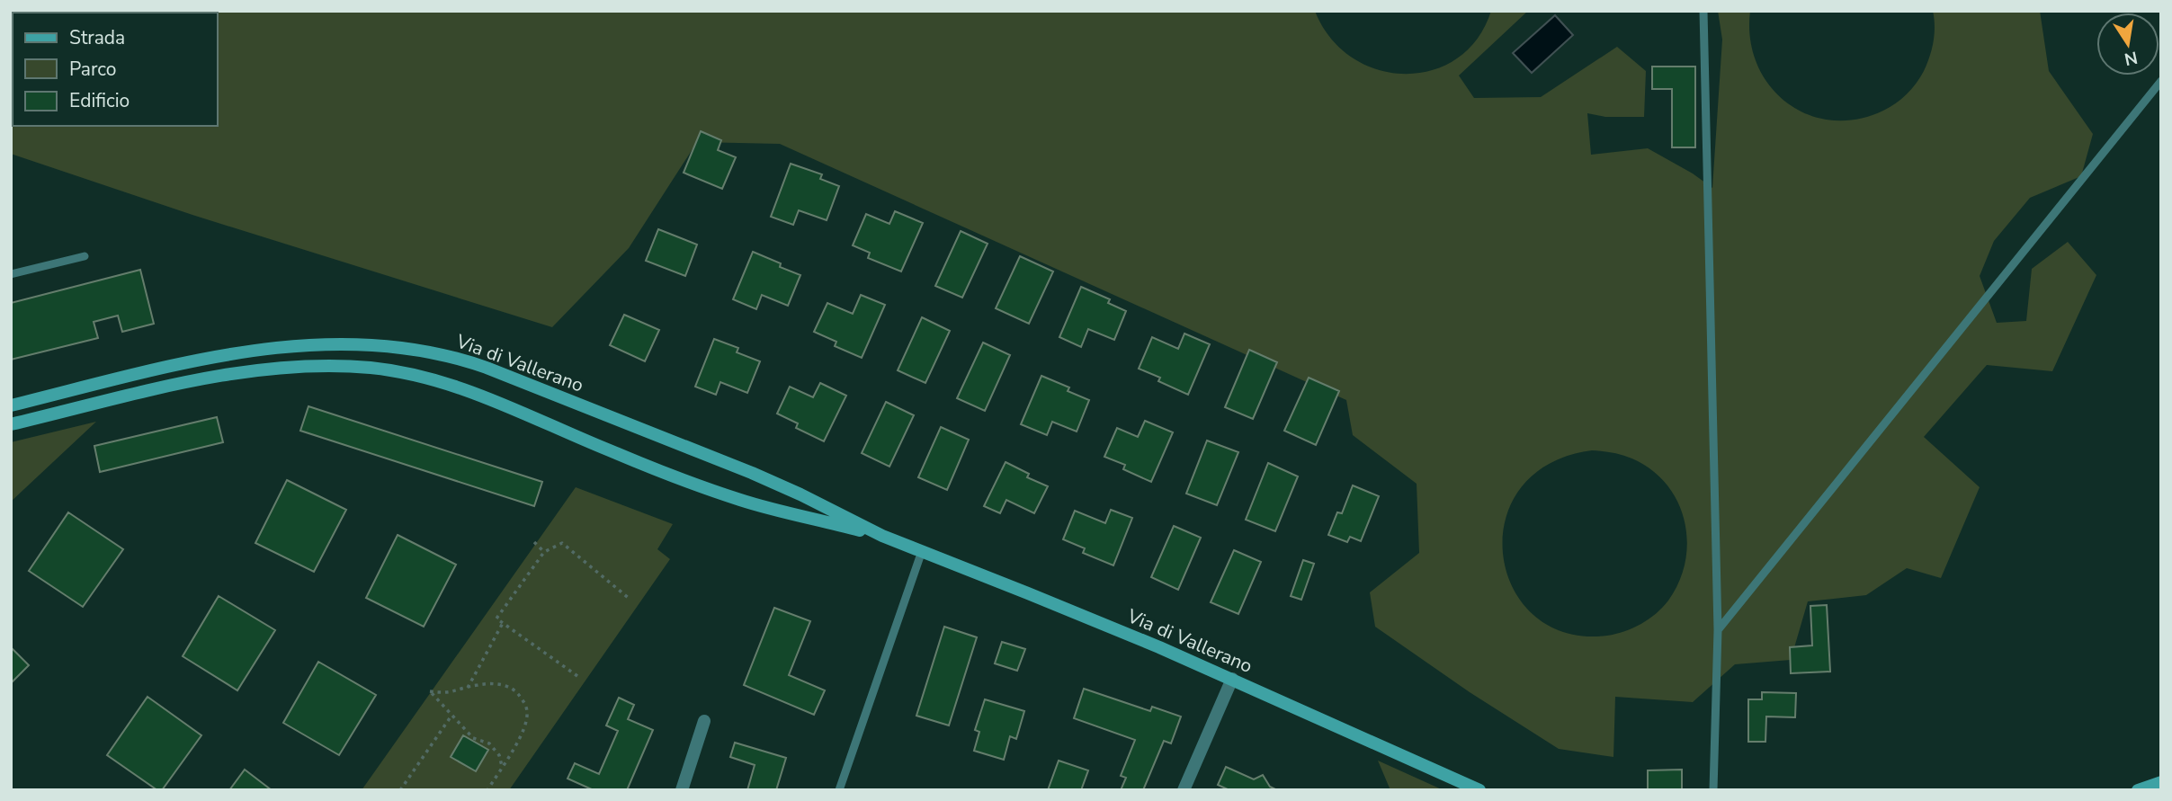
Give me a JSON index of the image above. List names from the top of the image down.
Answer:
{
  "streets": {
    "street": ["Via di Vallerano"]
  },
  "legend": ["Strada", "Parco", "Edificio"],
  "north": "bottom"
}
